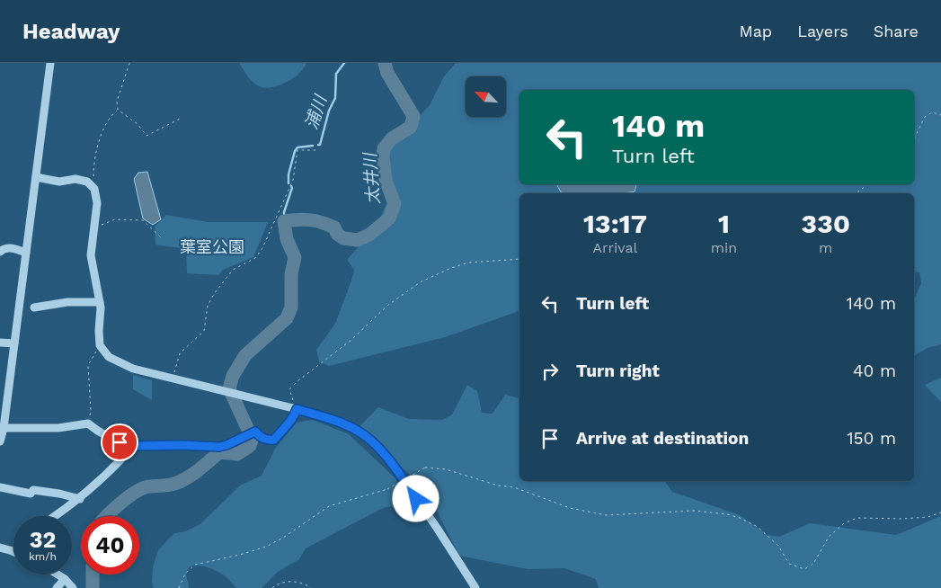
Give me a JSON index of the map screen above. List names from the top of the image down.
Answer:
{
  "water": ["浦川", "太井川"],
  "parks": ["葉室公園"],
  "north": "top left",
  "page": {
    "header": "Headway",
    "nav": ["Map", "Layers", "Share"],
    "turn": ["140 m", "Turn left"],
    "eta": [
      "13:17",
      "Arrival",
      "1",
      "min",
      "330",
      "m"
    ],
    "list": [
      {
        "name": "Turn left",
        "value": "140 m"
      },
      {
        "name": "Turn right",
        "value": "40 m"
      },
      {
        "name": "Arrive at destination",
        "value": "150 m"
      }
    ],
    "speed": "32 km/h",
    "limit": "40"
  }
}
